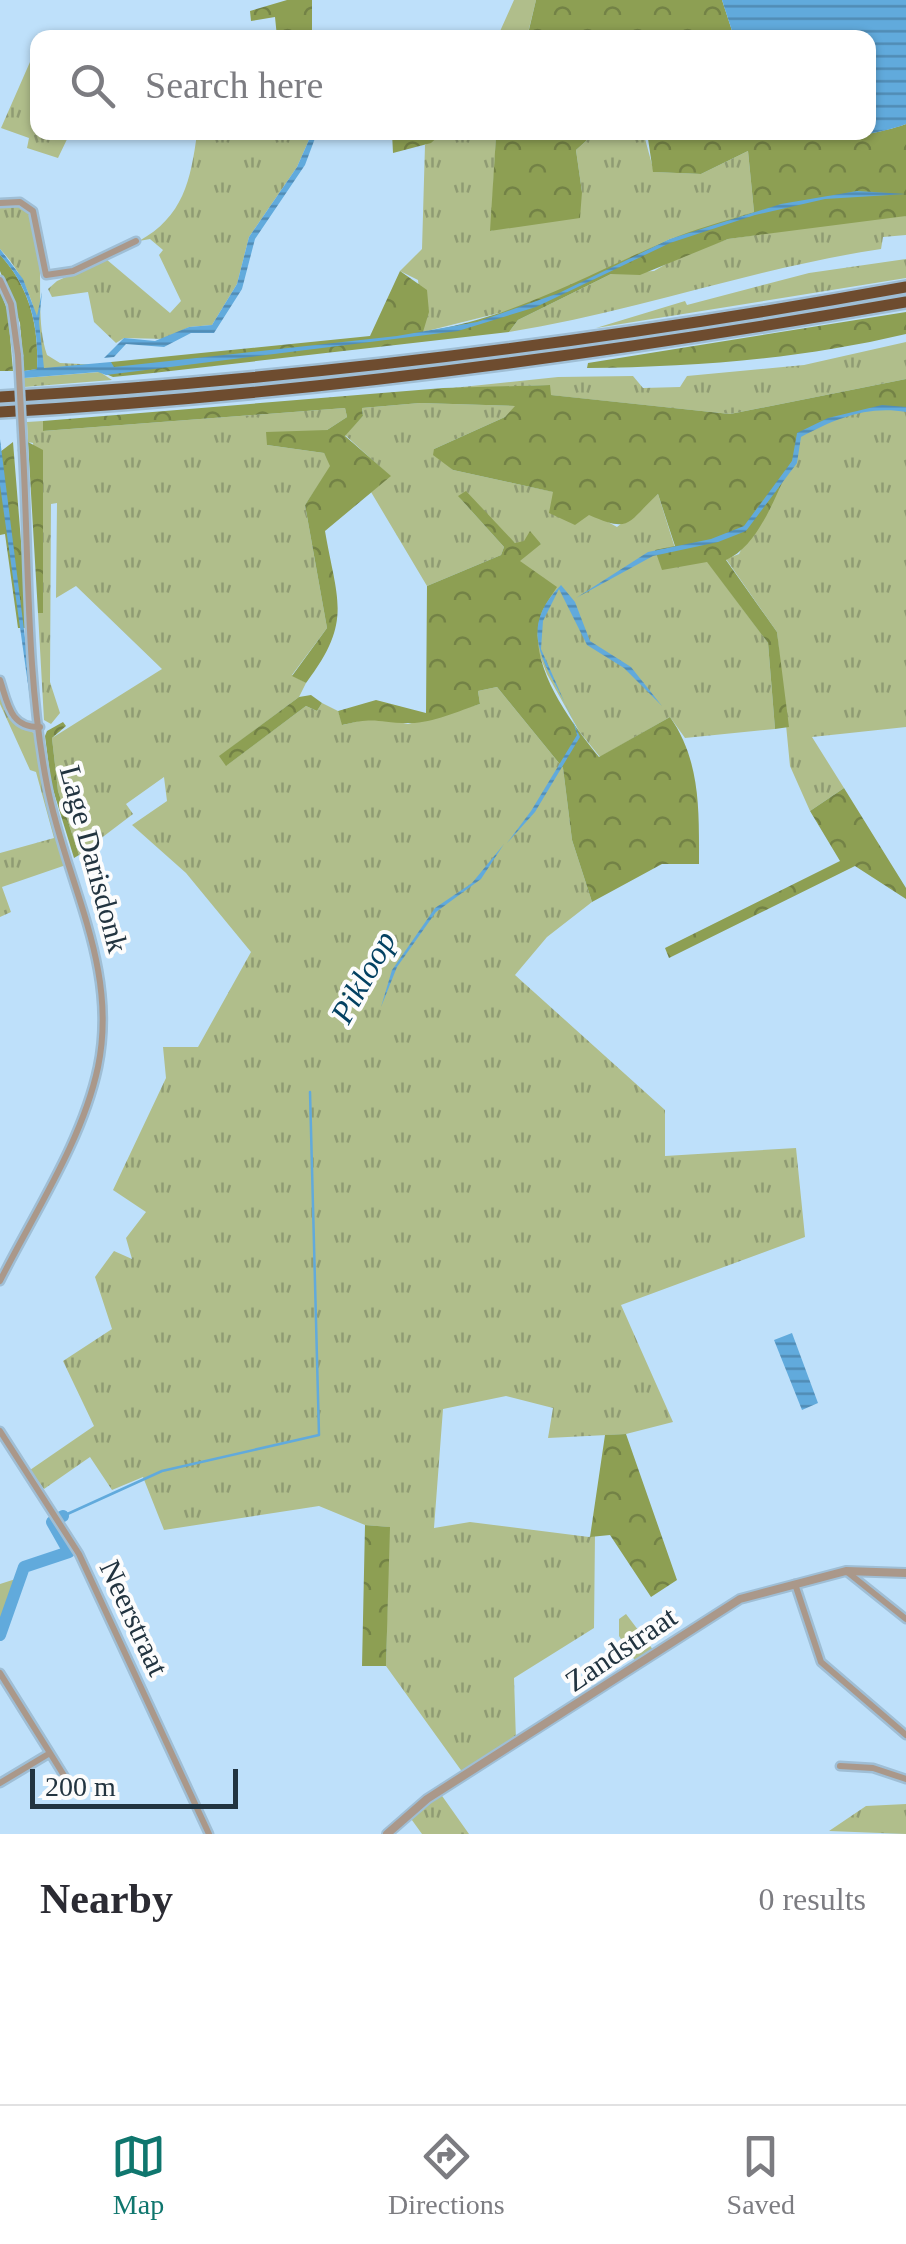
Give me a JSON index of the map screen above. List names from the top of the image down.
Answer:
{
  "streets": {
    "street": ["Lage Darisdonk", "Neerstraat", "Zandstraat"]
  },
  "water": ["Pikloop"],
  "scale_bar": "200 m",
  "page": {
    "search": "Search here",
    "scale": "200 m",
    "heading": ["Nearby", "0 results"],
    "nav": ["Map", "Directions", "Saved"]
  }
}
